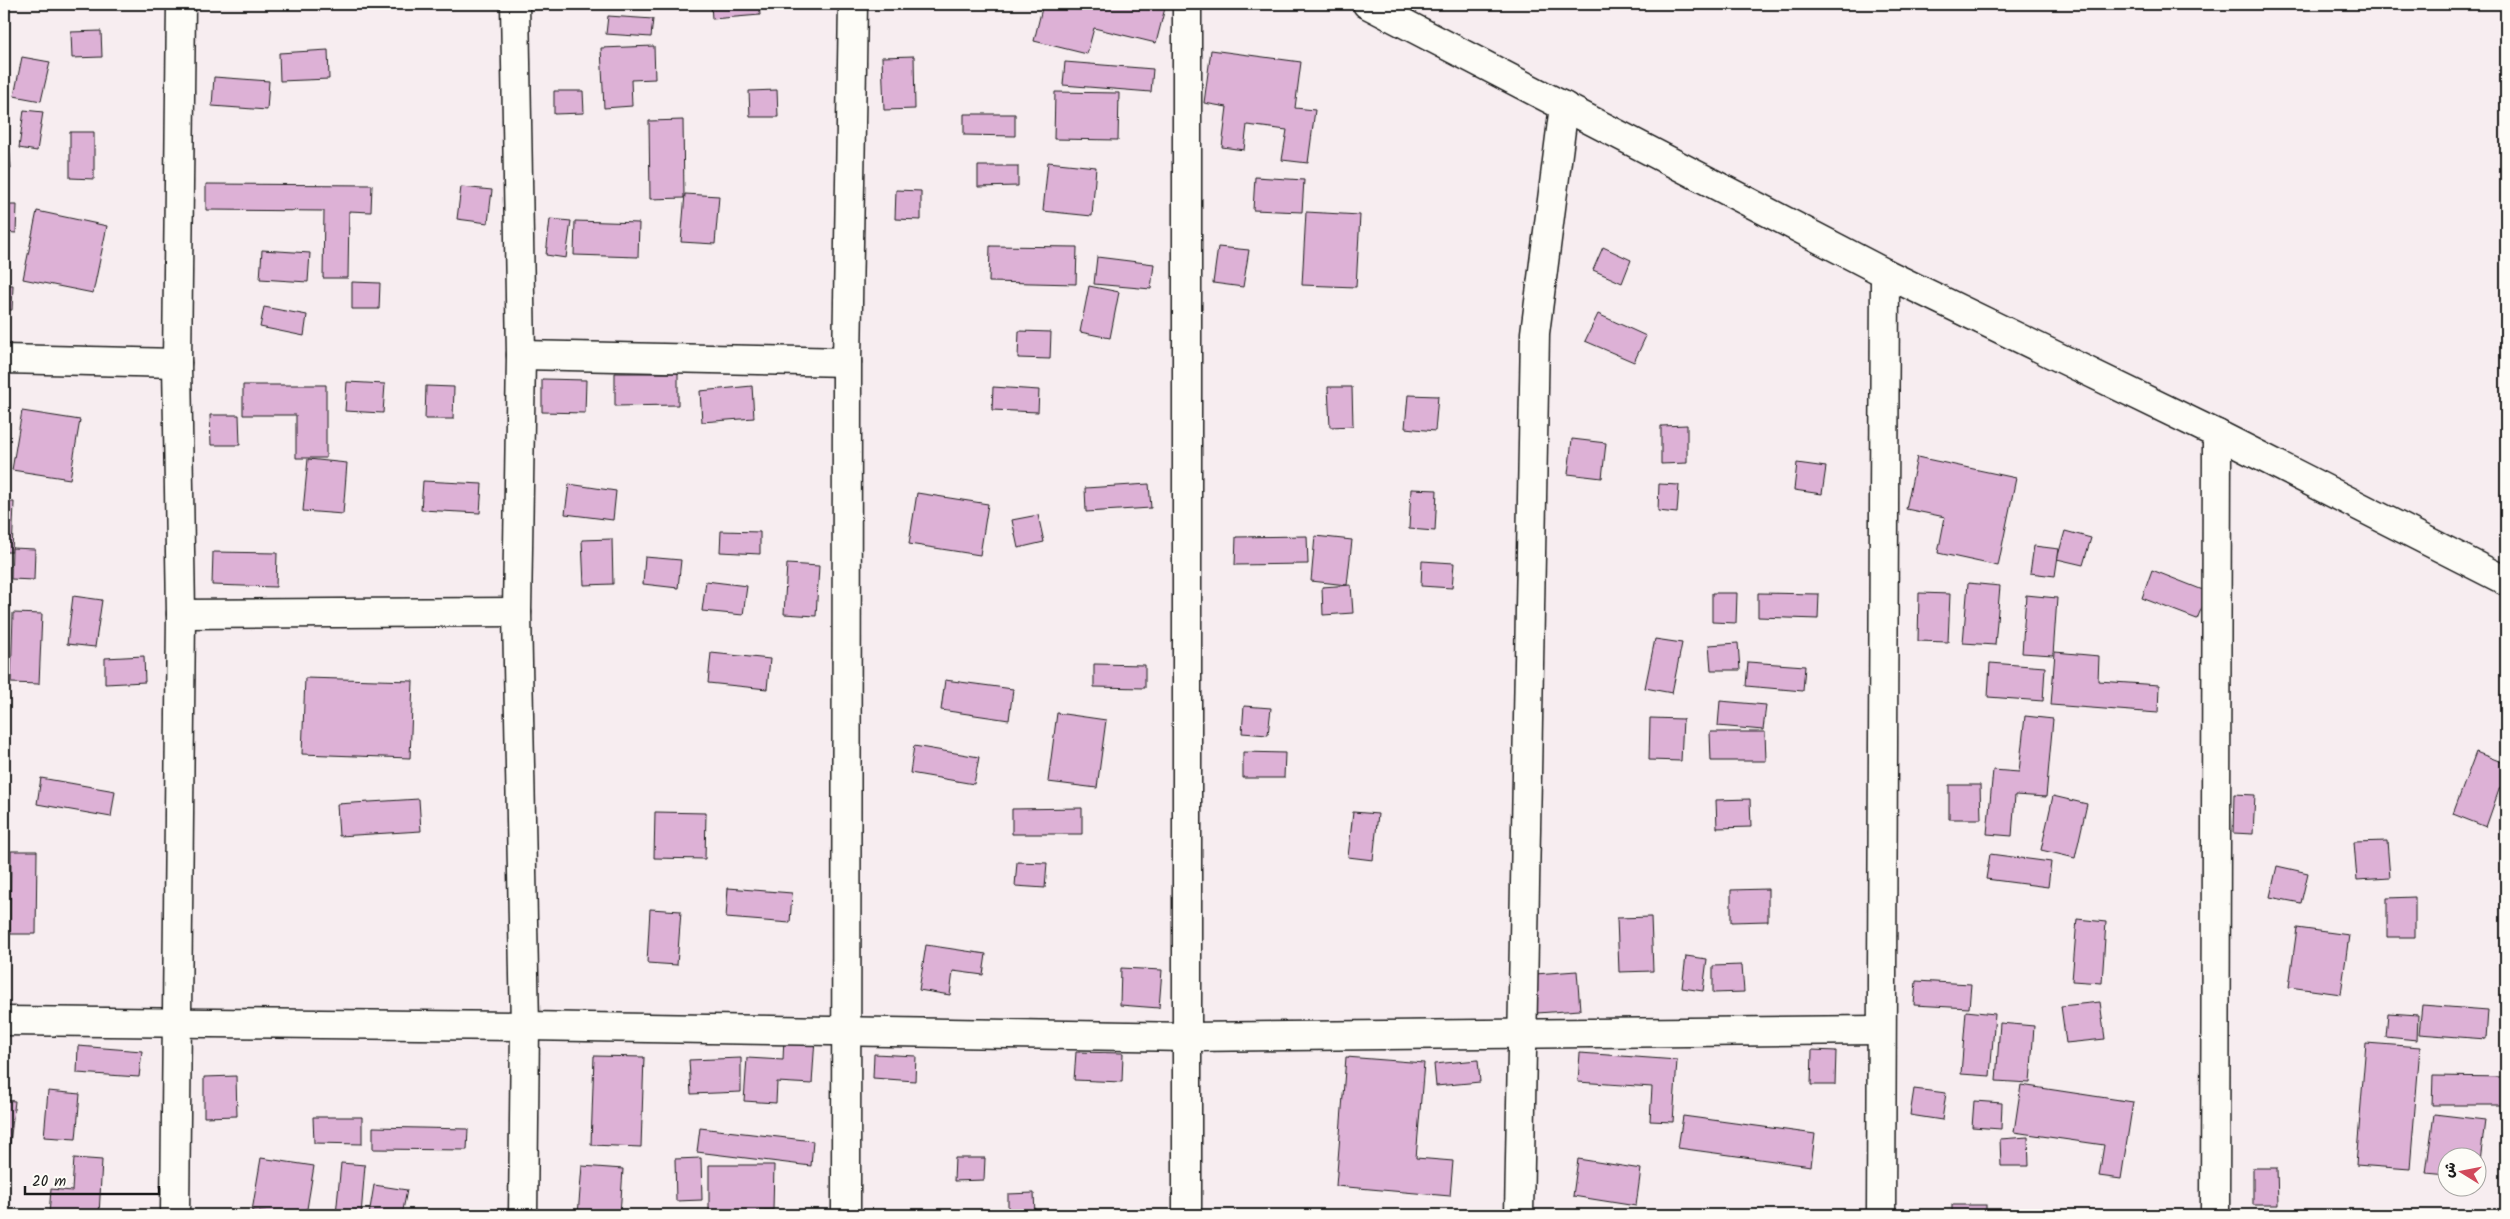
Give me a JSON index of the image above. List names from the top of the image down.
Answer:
{
  "scale_bar": "20 m",
  "north": "left"
}
